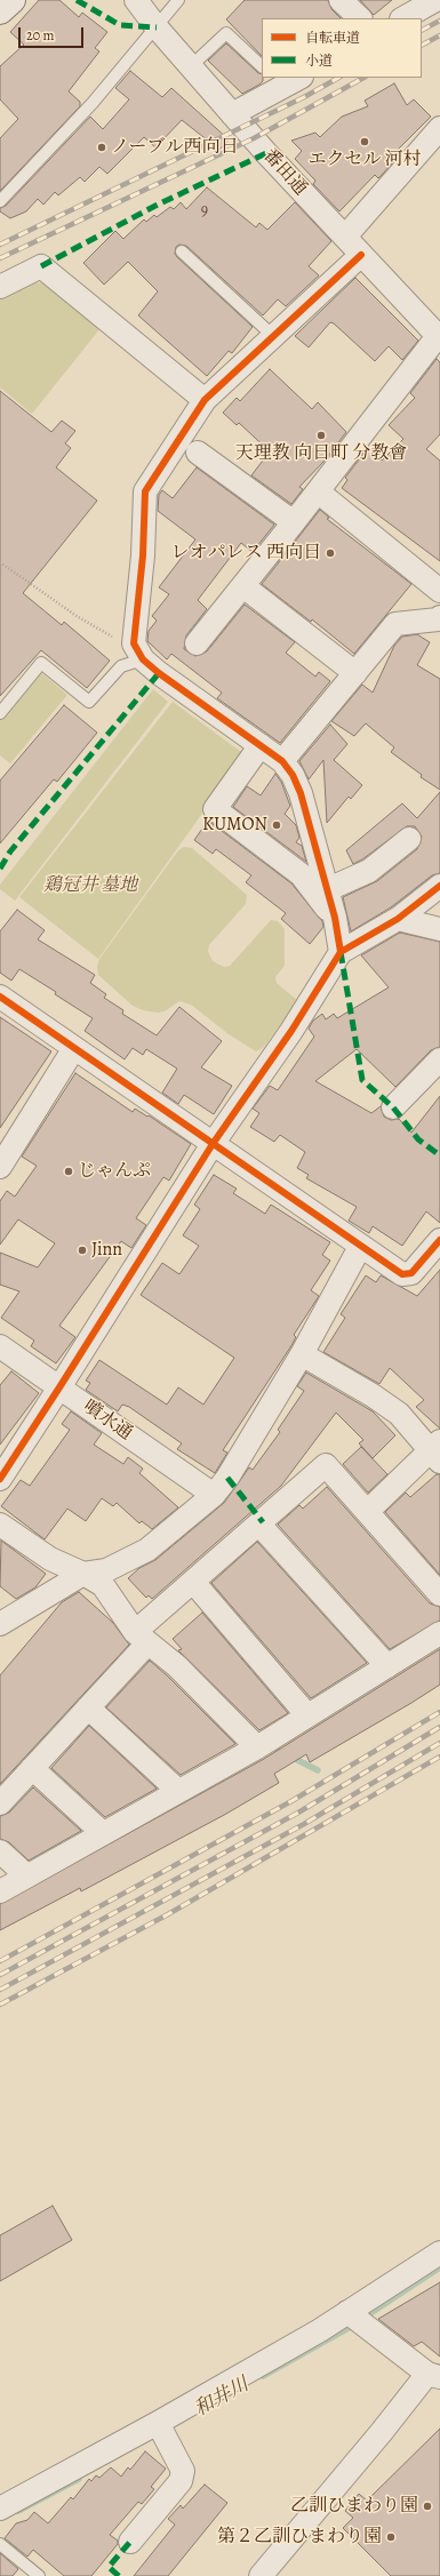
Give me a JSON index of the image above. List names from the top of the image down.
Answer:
{
  "streets": {
    "street": ["番田通", "噴水通"]
  },
  "water": ["和井川"],
  "parks": ["鶏冠井 墓地"],
  "places": [
    "エクセル 河村",
    "ノーブル西向日",
    "天理教 向日町 分教會",
    "レオパレス 西向日",
    "KUMON",
    "じゃんぷ",
    "Jinn",
    "乙訓ひまわり園",
    "第２乙訓ひまわり園"
  ],
  "house_numbers": ["9"],
  "legend": ["自転車道", "小道"],
  "scale_bar": "20 m"
}
